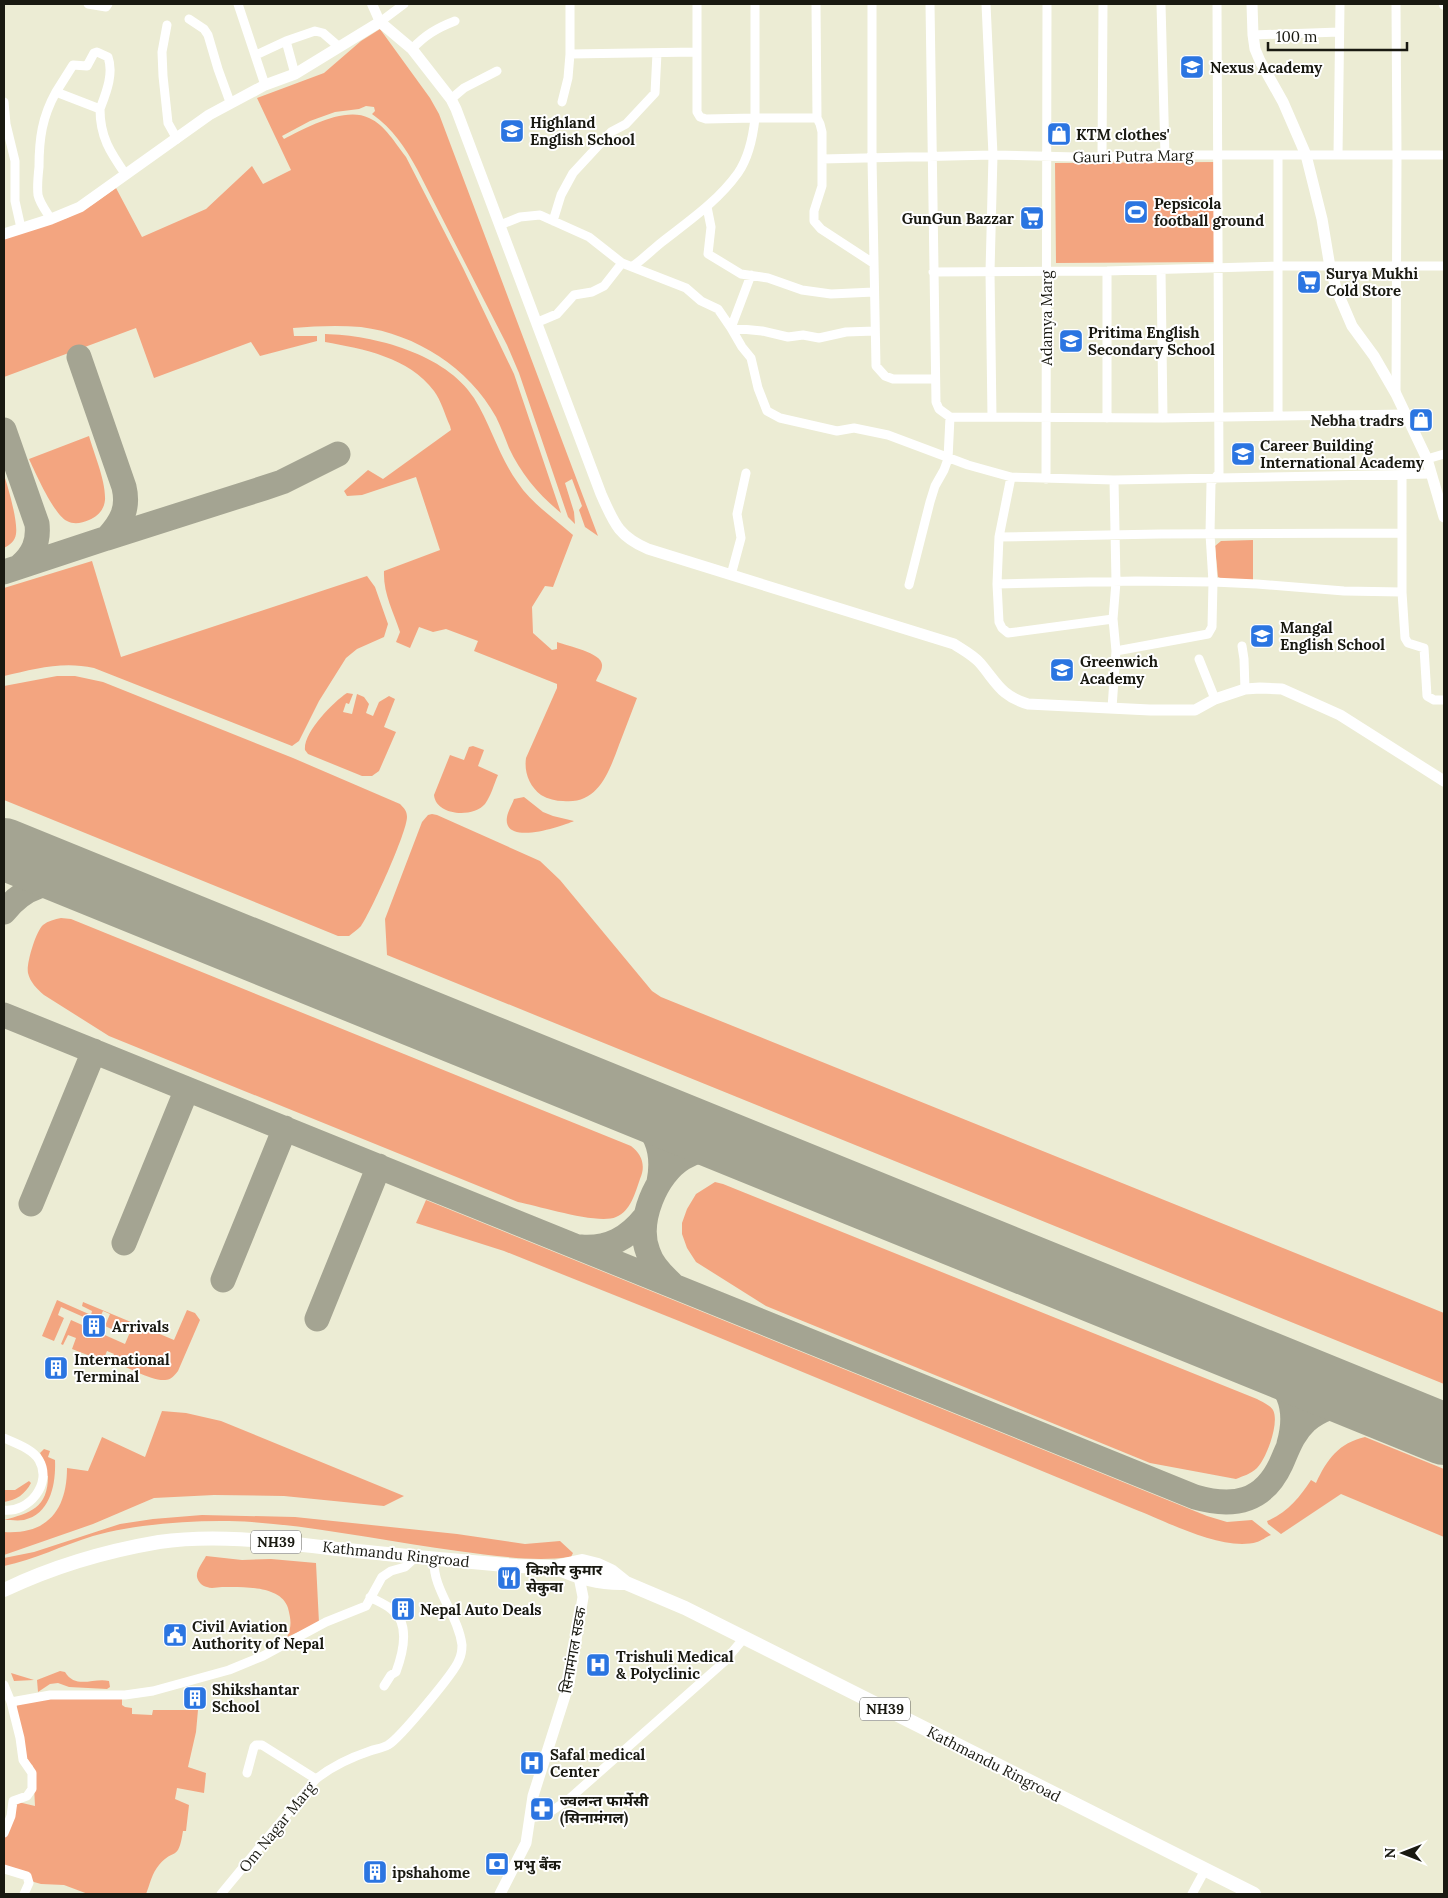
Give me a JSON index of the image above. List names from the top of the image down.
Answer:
{
  "streets": {
    "highway": ["NH39", "Kathmandu Ringroad"],
    "main road": ["सिनामंगल सडक"],
    "street": ["Gauri Putra Marg", "Adamya Marg", "Om Nagar Marg"]
  },
  "crossings": [
    ["Gauri Putra Marg", "Adamya Marg"],
    ["Kathmandu Ringroad", "सिनामंगल सडक"],
    ["Kathmandu Ringroad", "Om Nagar Marg"]
  ],
  "places": {
    "school or university": [
      "Nexus Academy",
      "Highland English School",
      "Pritima English Secondary School",
      "Career Building International Academy",
      "Mangal English School",
      "Greenwich Academy"
    ],
    "shop": ["KTM clothes'", "Nebha tradrs"],
    "sports": ["Pepsicola football ground"],
    "supermarket": ["GunGun Bazzar", "Surya Mukhi Cold Store"],
    "building": [
      "Arrivals",
      "International Terminal",
      "Nepal Auto Deals",
      "Shikshantar School",
      "ipshahome"
    ],
    "restaurant": ["किशोर कुमार सेकुवा"],
    "public building": ["Civil Aviation Authority of Nepal"],
    "hospital": ["Trishuli Medical & Polyclinic", "Safal medical Center"],
    "pharmacy": ["ज्वलन्त फार्मेसी (सिनामंगल)"],
    "bank": ["प्रभु बैंक"]
  },
  "scale_bar": "100 m",
  "north": "left"
}
